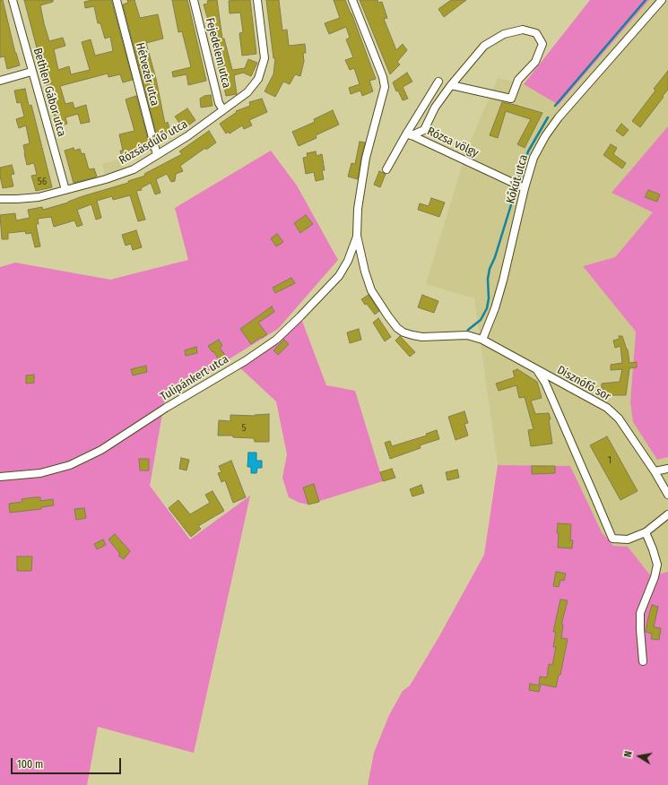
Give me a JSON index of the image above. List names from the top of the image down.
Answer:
{
  "streets": {
    "street": [
      "Fejedelem utca",
      "Hétvezér utca",
      "Bethlen Gábor utca",
      "Rózsásdűlő utca",
      "Rózsa völgy",
      "Kőkút utca",
      "Tulipánkert utca",
      "Disznófő sor"
    ]
  },
  "crossings": [
    ["Fejedelem utca", "Rózsásdűlő utca"],
    ["Hétvezér utca", "Rózsásdűlő utca"],
    ["Bethlen Gábor utca", "Rózsásdűlő utca"],
    ["Rózsa völgy", "Kőkút utca"],
    ["Kőkút utca", "Disznófő sor"],
    ["Tulipánkert utca", "Disznófő sor"]
  ],
  "house_numbers": ["56", "5", "1"],
  "scale_bar": "100 m",
  "north": "left"
}
